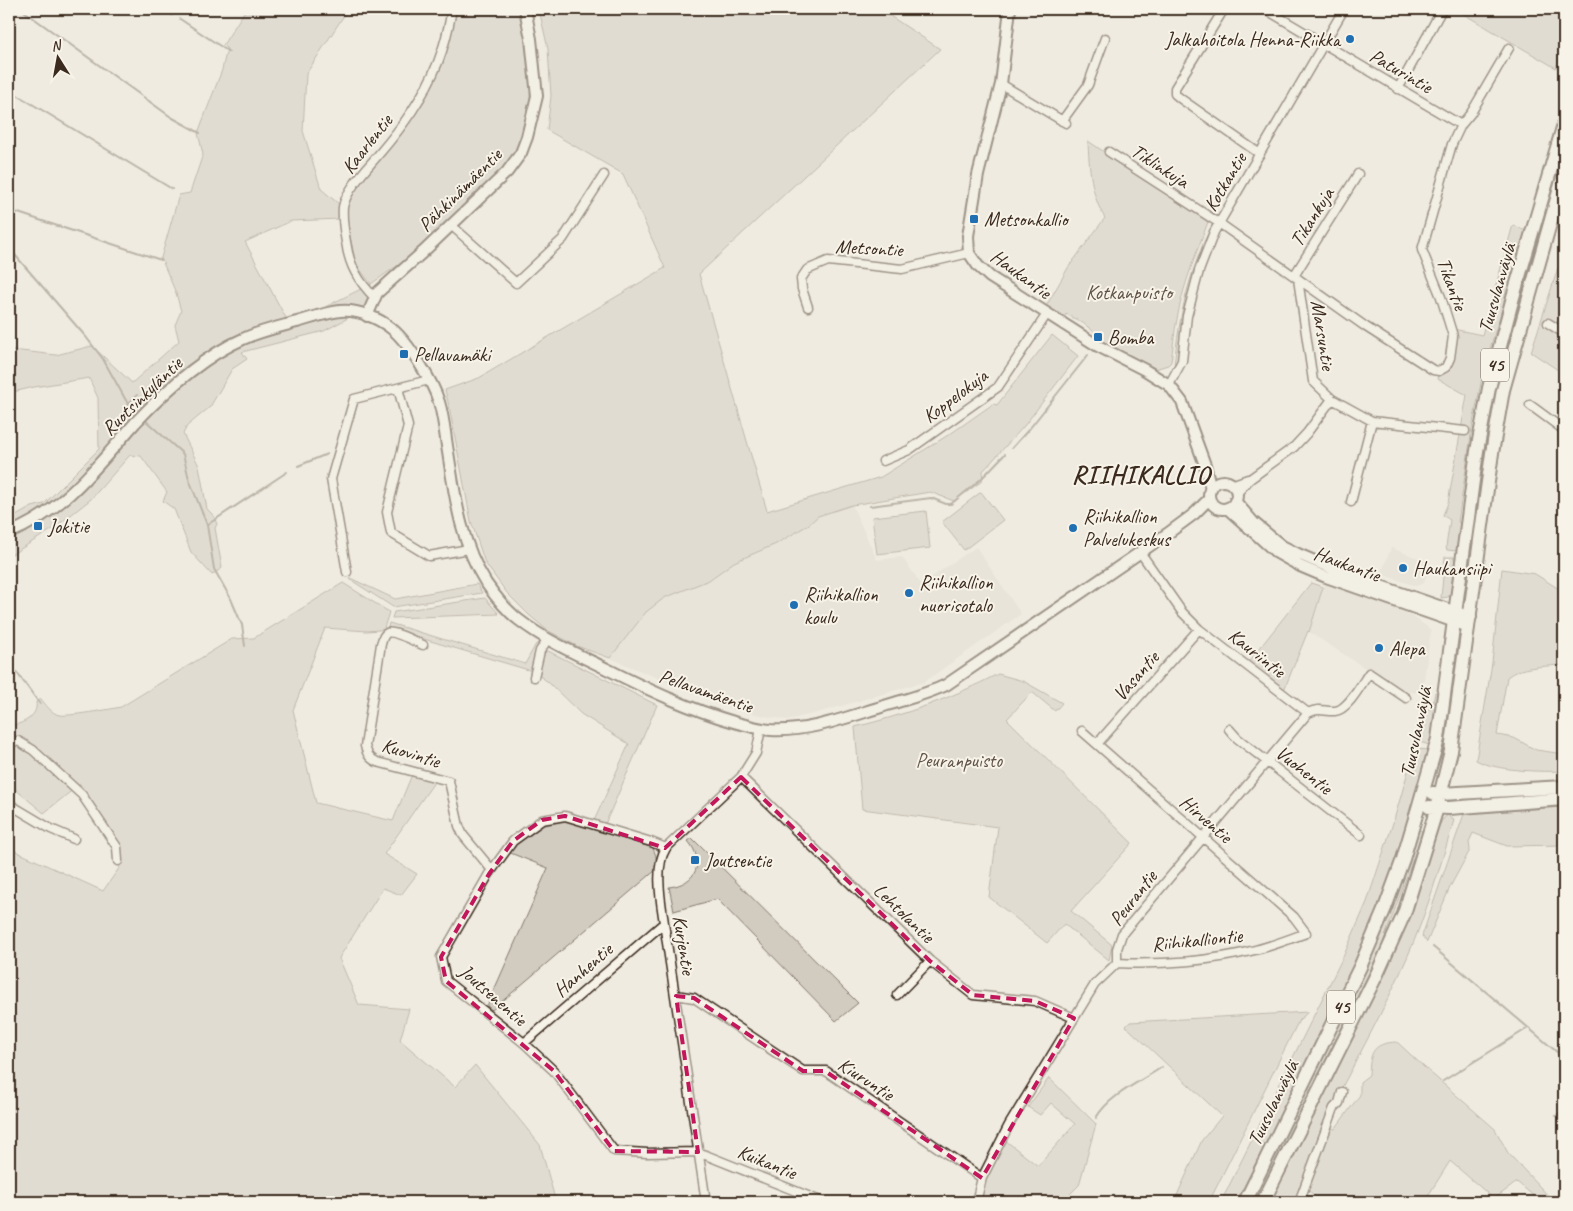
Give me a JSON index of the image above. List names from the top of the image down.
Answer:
{
  "streets": {
    "main road": ["Tuusulanväylä", "45"],
    "street": [
      "Paturintie",
      "Kaarlentie",
      "Tiklinkuja",
      "Kotkantie",
      "Pähkinämäentie",
      "Tikankuja",
      "Metsontie",
      "Haukantie",
      "Tikantie",
      "Marsuntie",
      "Ruotsinkyläntie",
      "Koppelokuja",
      "Kauriintie",
      "Vasantie",
      "Pellavamäentie",
      "Kuovintie",
      "Vuohentie",
      "Hirventie",
      "Peurantie",
      "Lehtolantie",
      "Riihikalliontie",
      "Kurjentie",
      "Hanhentie",
      "Joutsenentie",
      "Kiuruntie",
      "Kuikantie"
    ]
  },
  "crossings": [
    ["Paturintie", "Kotkantie"],
    ["Paturintie", "Tikantie"],
    ["Kaarlentie", "Pähkinämäentie"],
    ["Tiklinkuja", "Kotkantie"],
    ["Tiklinkuja", "Tikantie"],
    ["Kotkantie", "Haukantie"],
    ["Kotkantie", "Tikantie"],
    ["Pähkinämäentie", "Ruotsinkyläntie"],
    ["Pähkinämäentie", "Pellavamäentie"],
    ["Tikankuja", "Tikantie"],
    ["Tikankuja", "Marsuntie"],
    ["Metsontie", "Haukantie"],
    ["Haukantie", "Tuusulanväylä"],
    ["Haukantie", "Koppelokuja"],
    ["Haukantie", "Pellavamäentie"],
    ["Tikantie", "Marsuntie"],
    ["Ruotsinkyläntie", "Pellavamäentie"],
    ["Kauriintie", "Vasantie"],
    ["Kauriintie", "Pellavamäentie"],
    ["Kauriintie", "Peurantie"],
    ["Vasantie", "Hirventie"],
    ["Kuovintie", "Joutsenentie"],
    ["Vuohentie", "Peurantie"],
    ["Hirventie", "Peurantie"],
    ["Hirventie", "Riihikalliontie"],
    ["Peurantie", "Riihikalliontie"],
    ["Kurjentie", "Hanhentie"],
    ["Kurjentie", "Joutsenentie"],
    ["Kurjentie", "Kiuruntie"],
    ["Kurjentie", "Kuikantie"],
    ["Hanhentie", "Joutsenentie"],
    ["Joutsenentie", "Kuikantie"]
  ],
  "districts": ["RIIHIKALLIO"],
  "parks": ["Kotkanpuisto", "Peuranpuisto"],
  "places": {
    "other": [
      "Jalkahoitola Henna-Riikka",
      "Riihikallion Palvelukeskus",
      "Haukansiipi",
      "Riihikallion nuorisotalo",
      "Riihikallion koulu",
      "Alepa"
    ],
    "transit": [
      "Metsonkallio",
      "Bomba",
      "Pellavamäki",
      "Jokitie",
      "Joutsentie"
    ]
  },
  "north": "top"
}
